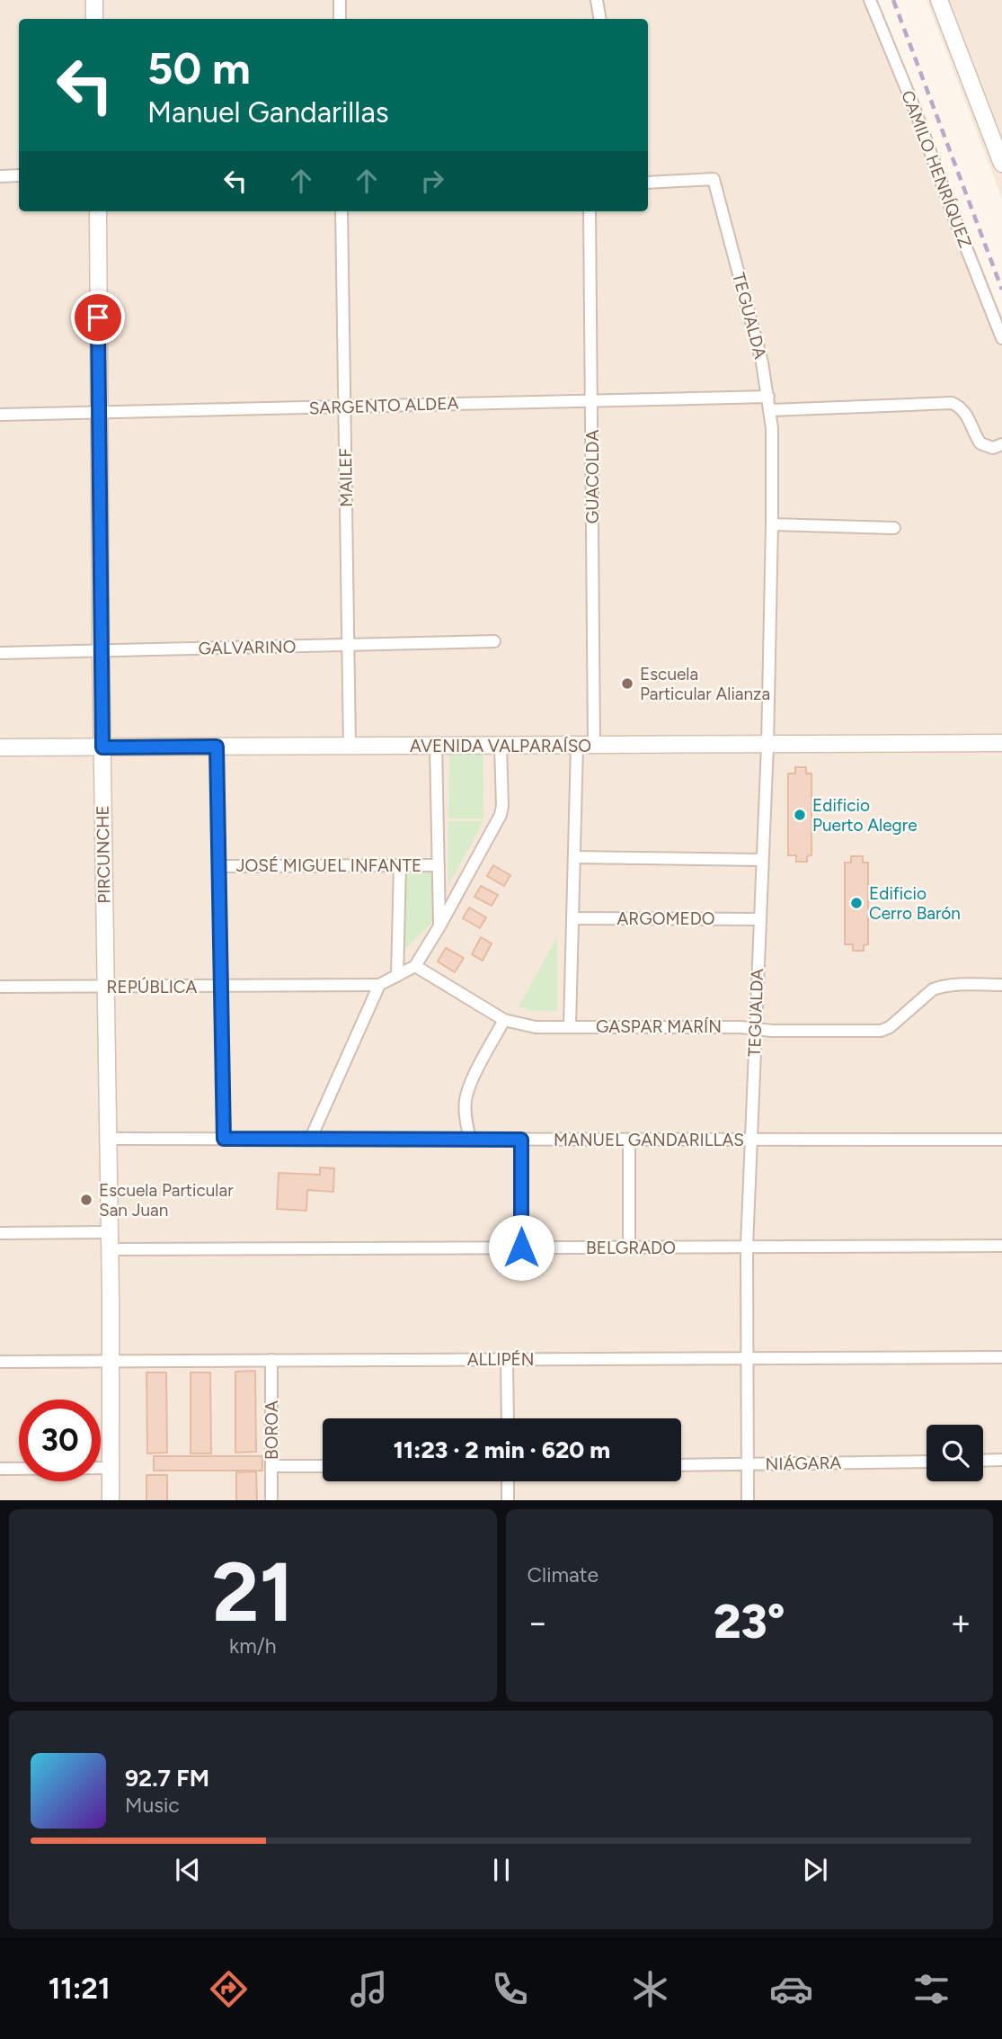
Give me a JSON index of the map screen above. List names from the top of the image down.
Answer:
{
  "streets": {
    "street": [
      "CAMILO HENRÍQUEZ",
      "TEGUALDA",
      "SARGENTO ALDEA",
      "GUACOLDA",
      "MAILEF",
      "GALVARINO",
      "AVENIDA VALPARAÍSO",
      "PIRCUNCHE",
      "JOSÉ MIGUEL INFANTE",
      "ARGOMEDO",
      "REPÚBLICA",
      "GASPAR MARÍN",
      "MANUEL GANDARILLAS",
      "BELGRADO",
      "ALLIPÉN",
      "BOROA",
      "NIÁGARA"
    ]
  },
  "crossings": [
    ["TEGUALDA", "SARGENTO ALDEA"],
    ["TEGUALDA", "AVENIDA VALPARAÍSO"],
    ["TEGUALDA", "ARGOMEDO"],
    ["TEGUALDA", "GASPAR MARÍN"],
    ["TEGUALDA", "MANUEL GANDARILLAS"],
    ["TEGUALDA", "BELGRADO"],
    ["TEGUALDA", "ALLIPÉN"],
    ["TEGUALDA", "NIÁGARA"],
    ["SARGENTO ALDEA", "GUACOLDA"],
    ["SARGENTO ALDEA", "MAILEF"],
    ["SARGENTO ALDEA", "PIRCUNCHE"],
    ["GUACOLDA", "AVENIDA VALPARAÍSO"],
    ["MAILEF", "GALVARINO"],
    ["MAILEF", "AVENIDA VALPARAÍSO"],
    ["GALVARINO", "PIRCUNCHE"],
    ["AVENIDA VALPARAÍSO", "PIRCUNCHE"],
    ["PIRCUNCHE", "REPÚBLICA"],
    ["PIRCUNCHE", "MANUEL GANDARILLAS"],
    ["PIRCUNCHE", "BELGRADO"],
    ["PIRCUNCHE", "ALLIPÉN"],
    ["ALLIPÉN", "BOROA"]
  ],
  "places": [
    "Escuela Particular Alianza",
    "Edificio Puerto Alegre",
    "Edificio Cerro Barón",
    "Escuela Particular San Juan"
  ],
  "page": {
    "turn": ["50 m", "Manuel Gandarillas"],
    "limit": "30",
    "trip": "11:23 · 2 min · 620 m",
    "tile": [
      ["21", "km/h"],
      "Climate"
    ],
    "heat": ["−", "23°", "+"],
    "song": ["92.7 FM", "Music"],
    "tabs": "11:21"
  }
}
